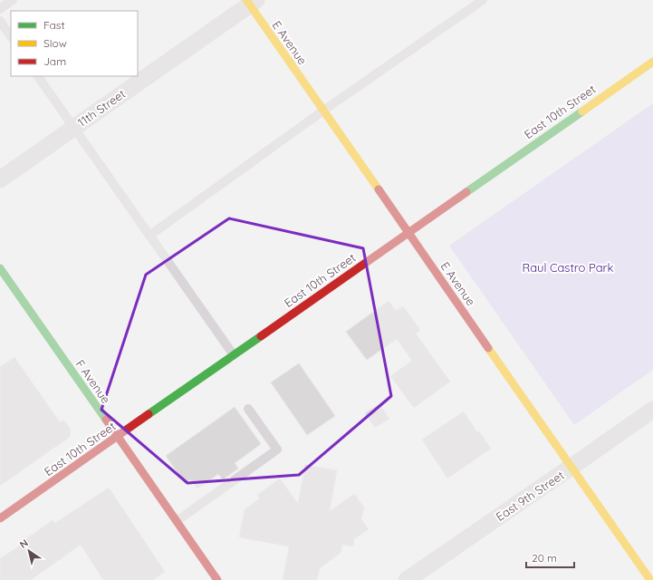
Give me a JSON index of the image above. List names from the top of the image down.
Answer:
{
  "streets": {
    "street": [
      "E Avenue",
      "11th Street",
      "East 10th Street",
      "F Avenue",
      "East 9th Street"
    ]
  },
  "crossings": [
    ["E Avenue", "11th Street"],
    ["E Avenue", "East 10th Street"],
    ["E Avenue", "East 9th Street"],
    ["East 10th Street", "F Avenue"]
  ],
  "parks": ["Raul Castro Park"],
  "legend": ["Fast", "Slow", "Jam"],
  "scale_bar": "20 m",
  "north": "top left"
}
